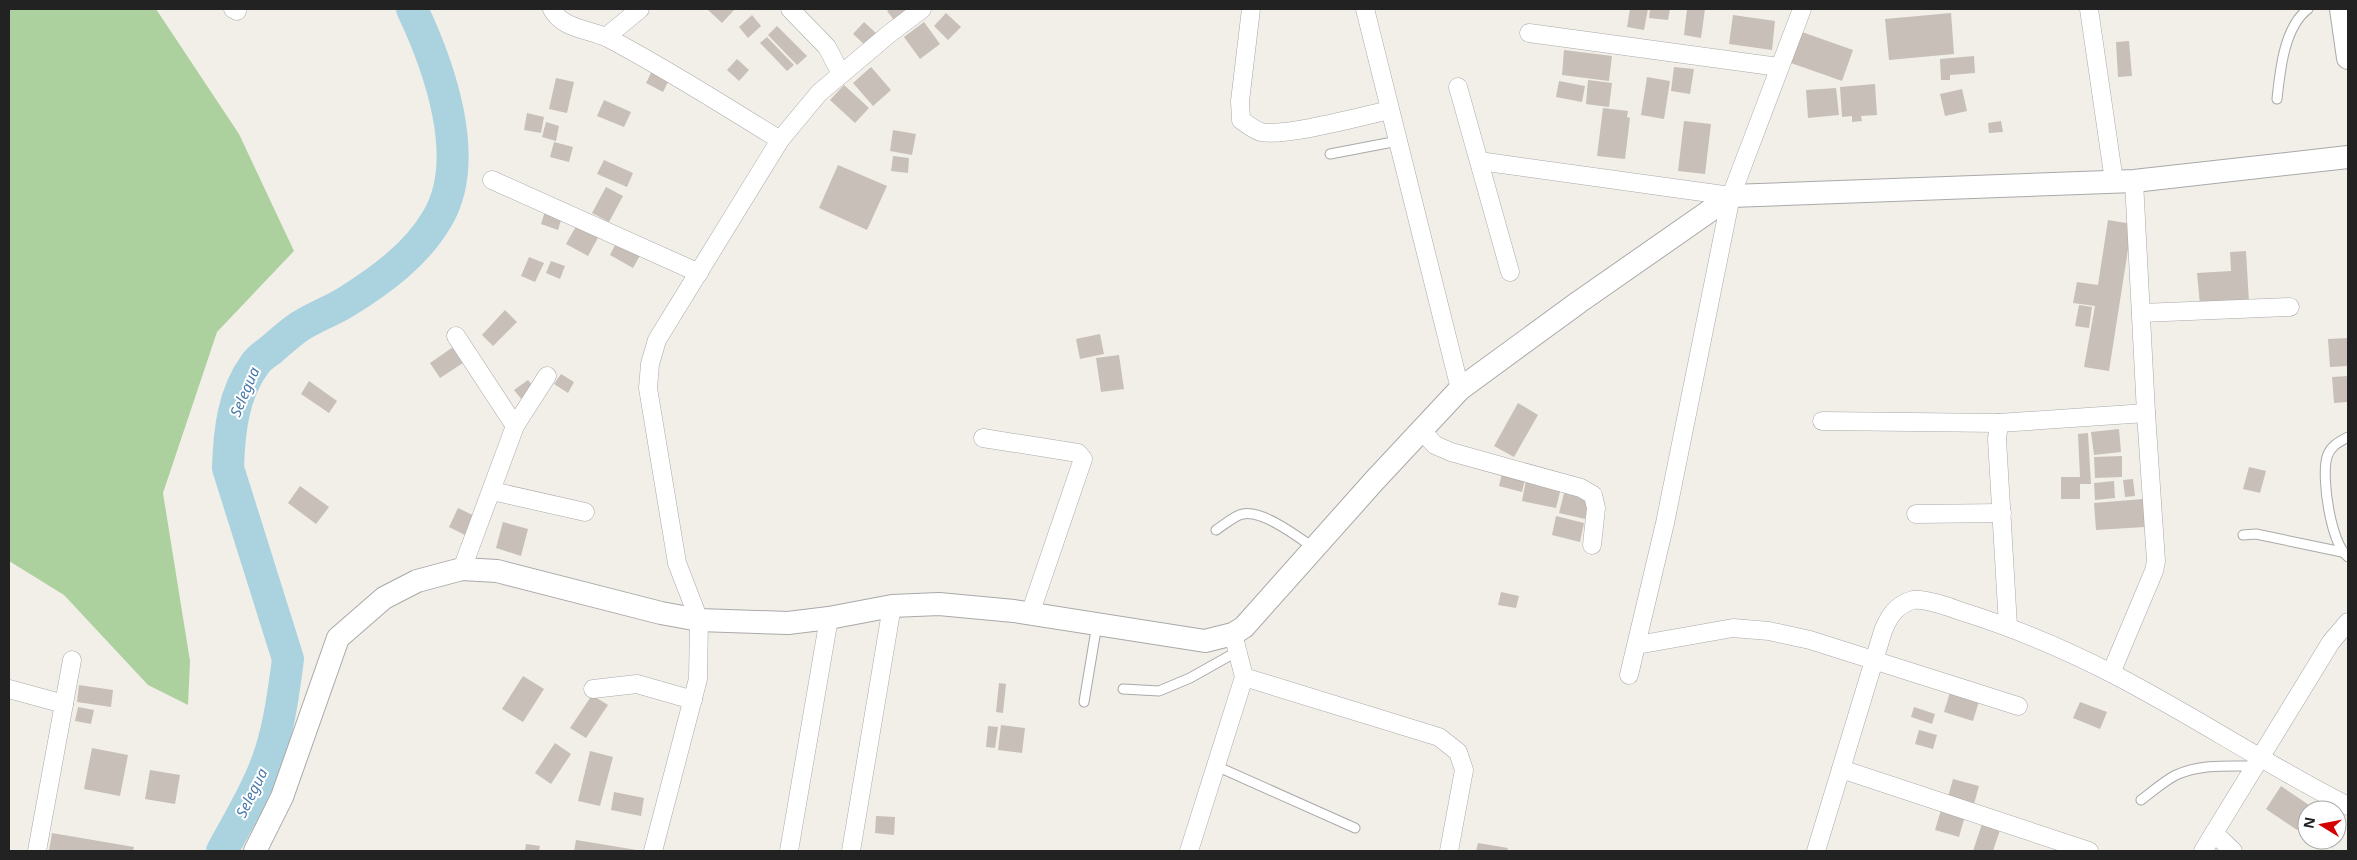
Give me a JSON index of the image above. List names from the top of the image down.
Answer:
{
  "water": ["Selegua"],
  "north": "left"
}
